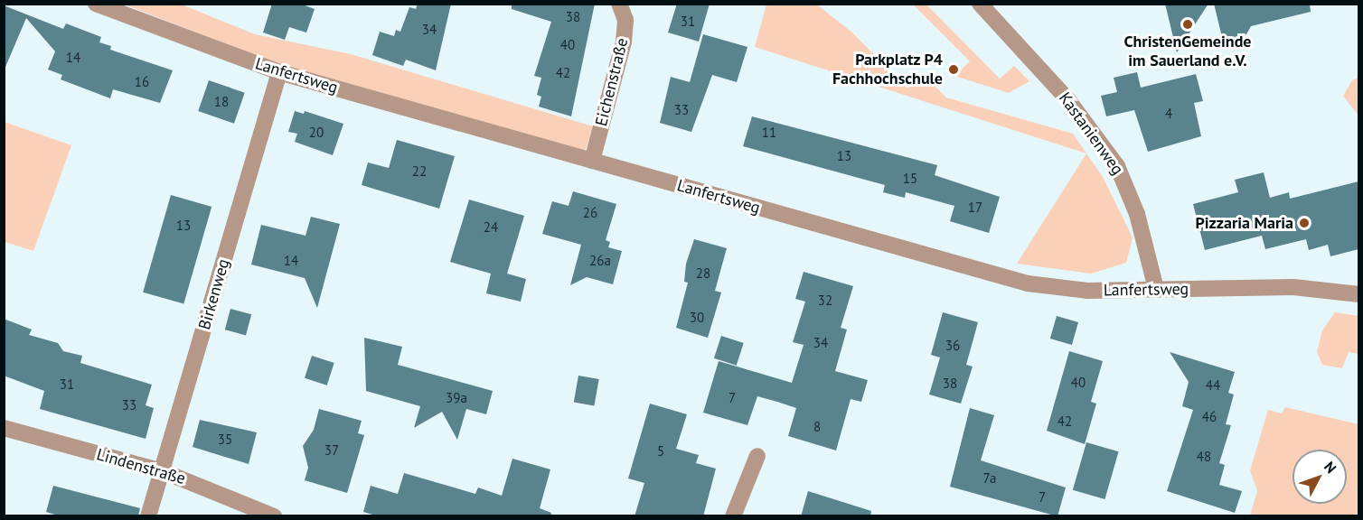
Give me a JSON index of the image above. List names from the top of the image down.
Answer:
{
  "streets": {
    "street": [
      "Lanfertsweg",
      "Eichenstraße",
      "Kastanienweg",
      "Birkenweg",
      "Lindenstraße"
    ]
  },
  "crossings": [
    ["Lanfertsweg", "Eichenstraße"],
    ["Lanfertsweg", "Kastanienweg"],
    ["Lanfertsweg", "Birkenweg"],
    ["Birkenweg", "Lindenstraße"]
  ],
  "places": ["ChristenGemeinde im Sauerland e.V.", "Parkplatz P4 Fachhochschule", "Pizzaria Maria"],
  "house_numbers": [
    "38",
    "31",
    "34",
    "40",
    "14",
    "42",
    "16",
    "18",
    "33",
    "4",
    "20",
    "11",
    "13",
    "22",
    "15",
    "17",
    "26",
    "13",
    "24",
    "14",
    "26a",
    "28",
    "32",
    "30",
    "34",
    "36",
    "40",
    "38",
    "31",
    "44",
    "39a",
    "7",
    "33",
    "46",
    "42",
    "8",
    "35",
    "37",
    "5",
    "48",
    "7a",
    "7"
  ],
  "north": "top right"
}
